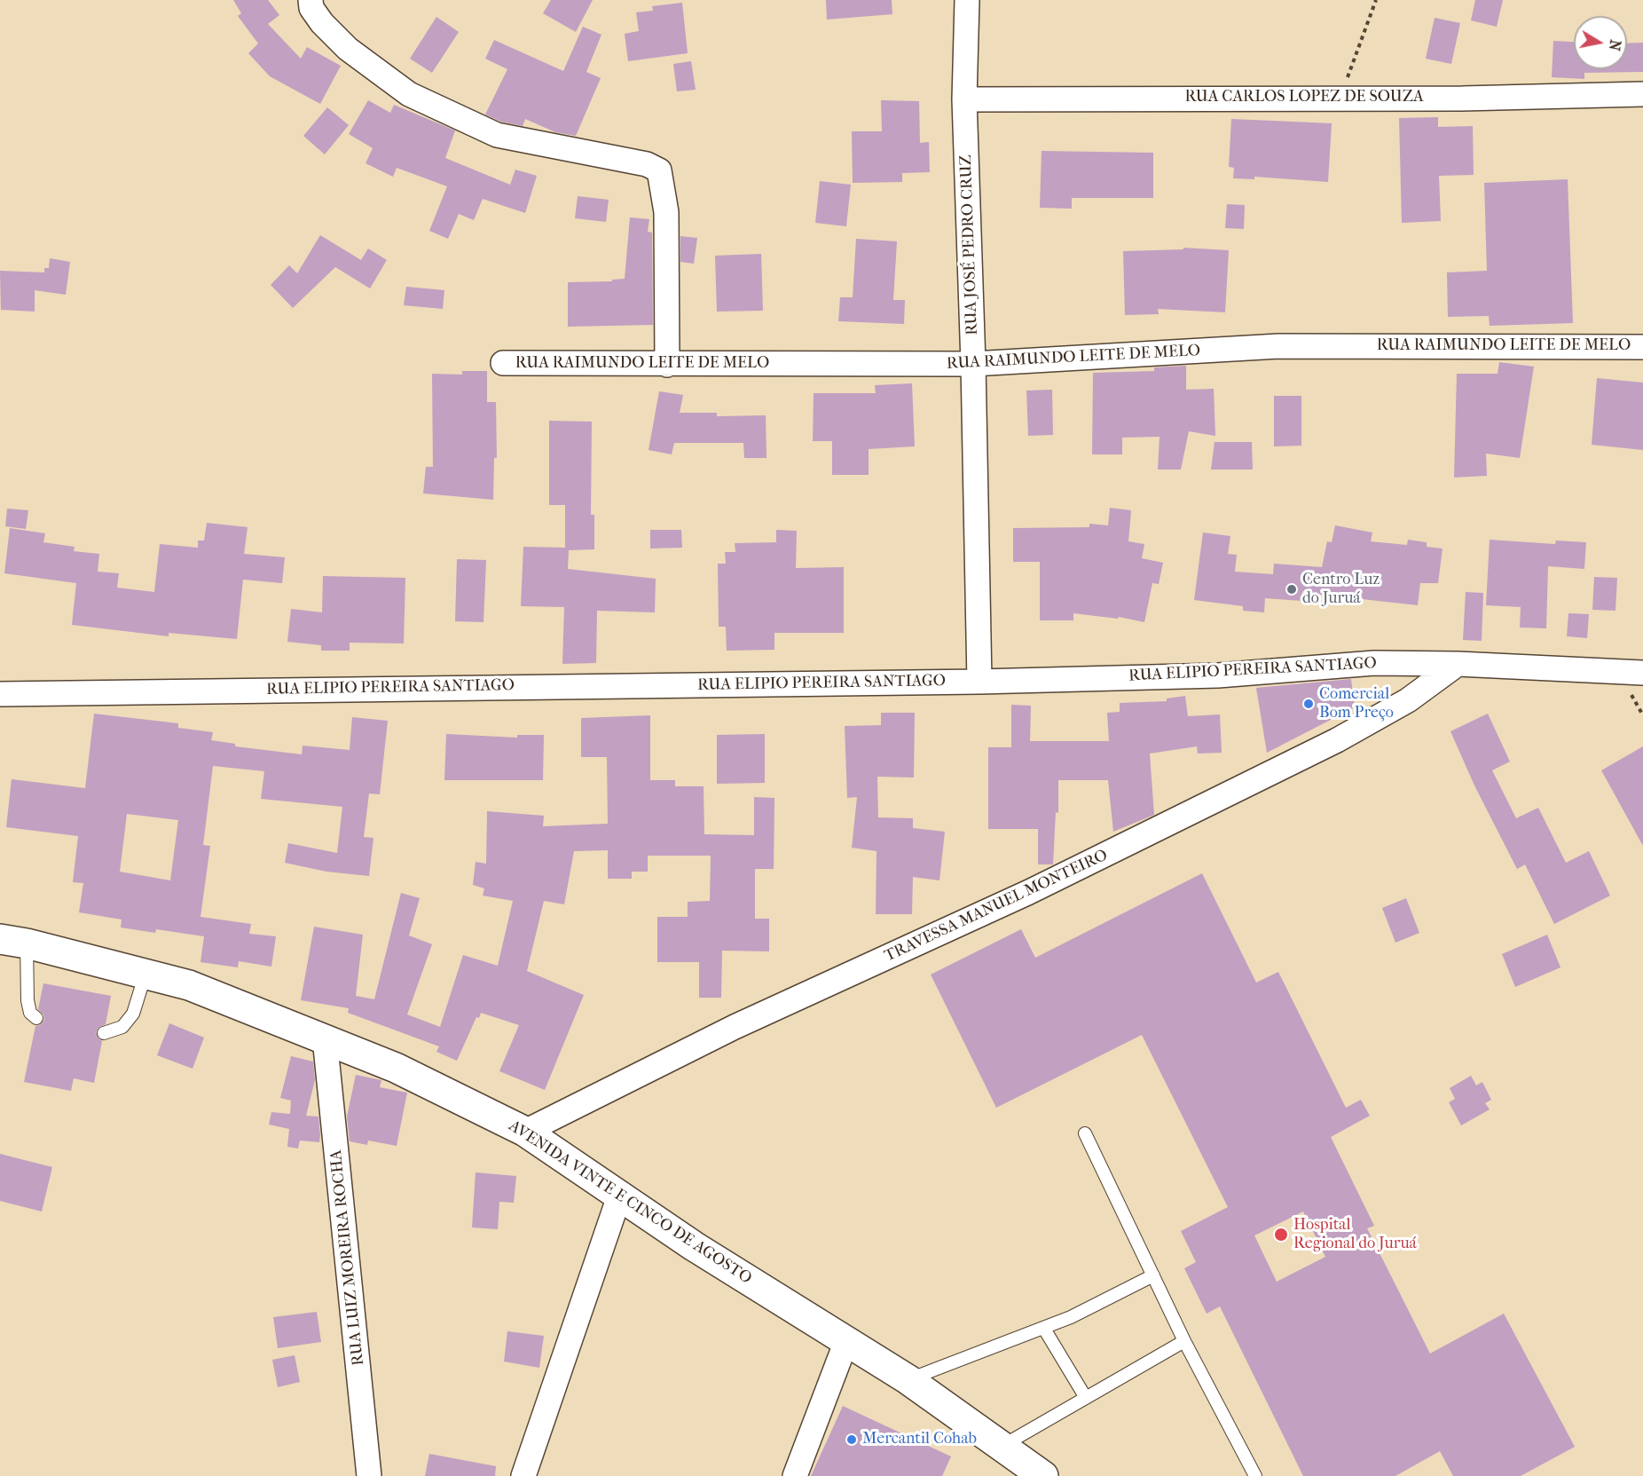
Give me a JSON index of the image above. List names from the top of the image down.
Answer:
{
  "streets": {
    "main road": ["AVENIDA VINTE E CINCO DE AGOSTO"],
    "street": [
      "RUA CARLOS LOPEZ DE SOUZA",
      "RUA JOSÉ PEDRO CRUZ",
      "RUA RAIMUNDO LEITE DE MELO",
      "RUA ELIPIO PEREIRA SANTIAGO",
      "TRAVESSA MANUEL MONTEIRO",
      "RUA LUIZ MOREIRA ROCHA"
    ]
  },
  "crossings": [
    ["RUA CARLOS LOPEZ DE SOUZA", "RUA JOSÉ PEDRO CRUZ"],
    ["RUA JOSÉ PEDRO CRUZ", "RUA RAIMUNDO LEITE DE MELO"],
    ["RUA JOSÉ PEDRO CRUZ", "RUA ELIPIO PEREIRA SANTIAGO"],
    ["RUA ELIPIO PEREIRA SANTIAGO", "TRAVESSA MANUEL MONTEIRO"],
    ["TRAVESSA MANUEL MONTEIRO", "AVENIDA VINTE E CINCO DE AGOSTO"],
    ["AVENIDA VINTE E CINCO DE AGOSTO", "RUA LUIZ MOREIRA ROCHA"]
  ],
  "places": [
    "Centro Luz do Juruá",
    "Comercial Bom Preço",
    "Hospital Regional do Juruá",
    "Mercantil Cohab"
  ],
  "north": "right"
}
